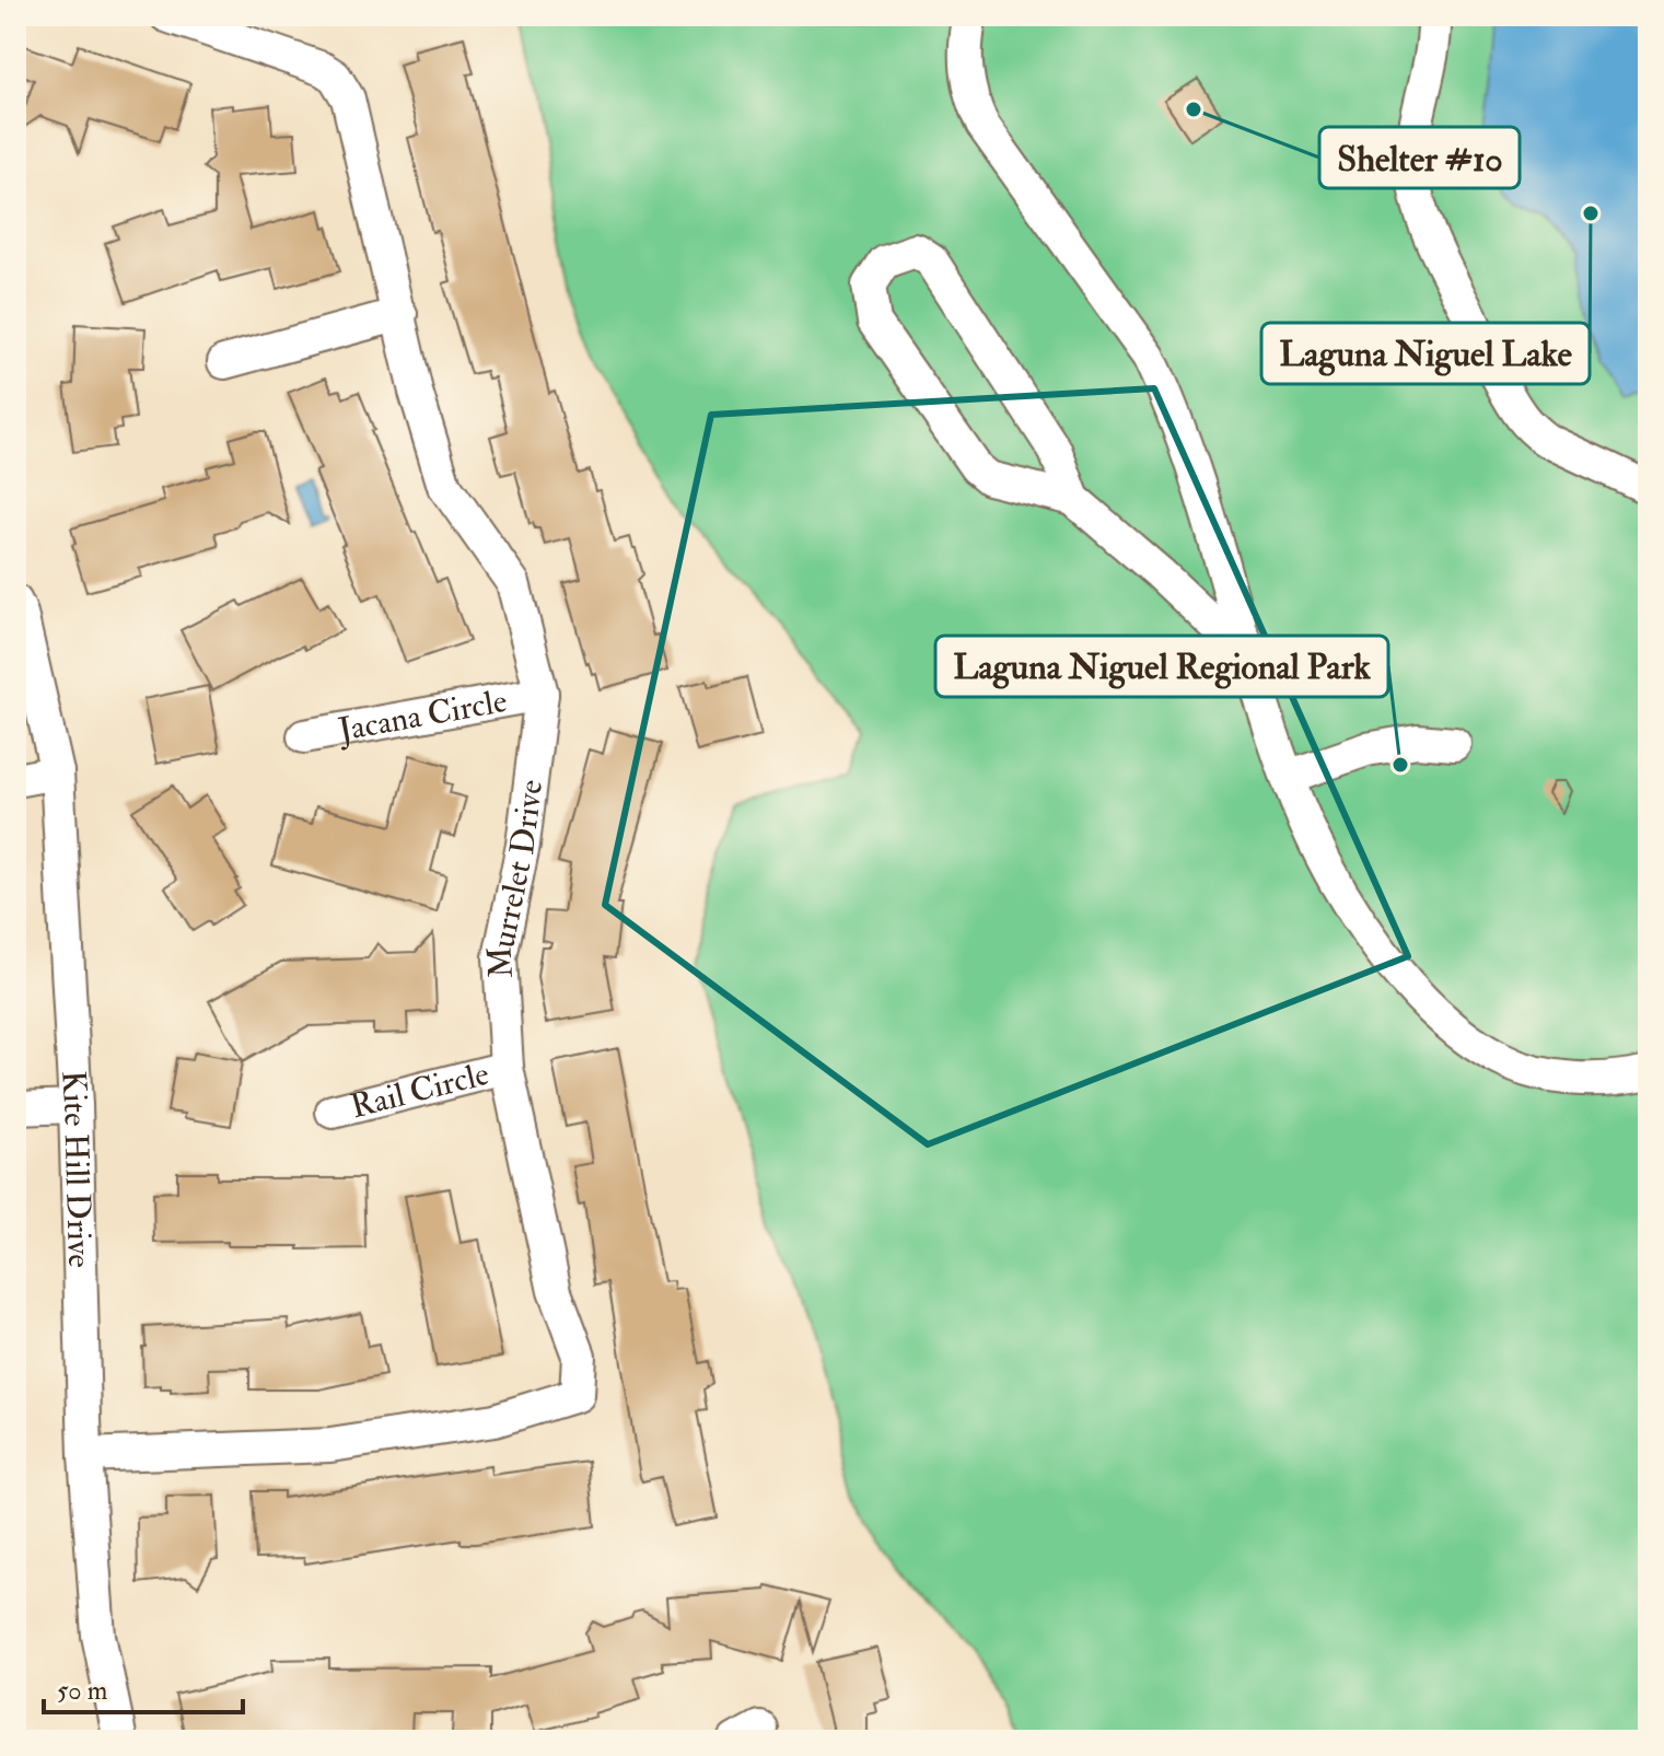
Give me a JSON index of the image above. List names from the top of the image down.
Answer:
{
  "streets": {
    "street": [
      "Jacana Circle",
      "Murrelet Drive",
      "Rail Circle",
      "Kite Hill Drive"
    ]
  },
  "crossings": [
    ["Jacana Circle", "Murrelet Drive"],
    ["Murrelet Drive", "Rail Circle"],
    ["Murrelet Drive", "Kite Hill Drive"]
  ],
  "places": ["Shelter #10", "Laguna Niguel Lake", "Laguna Niguel Regional Park"],
  "scale_bar": "50 m"
}
